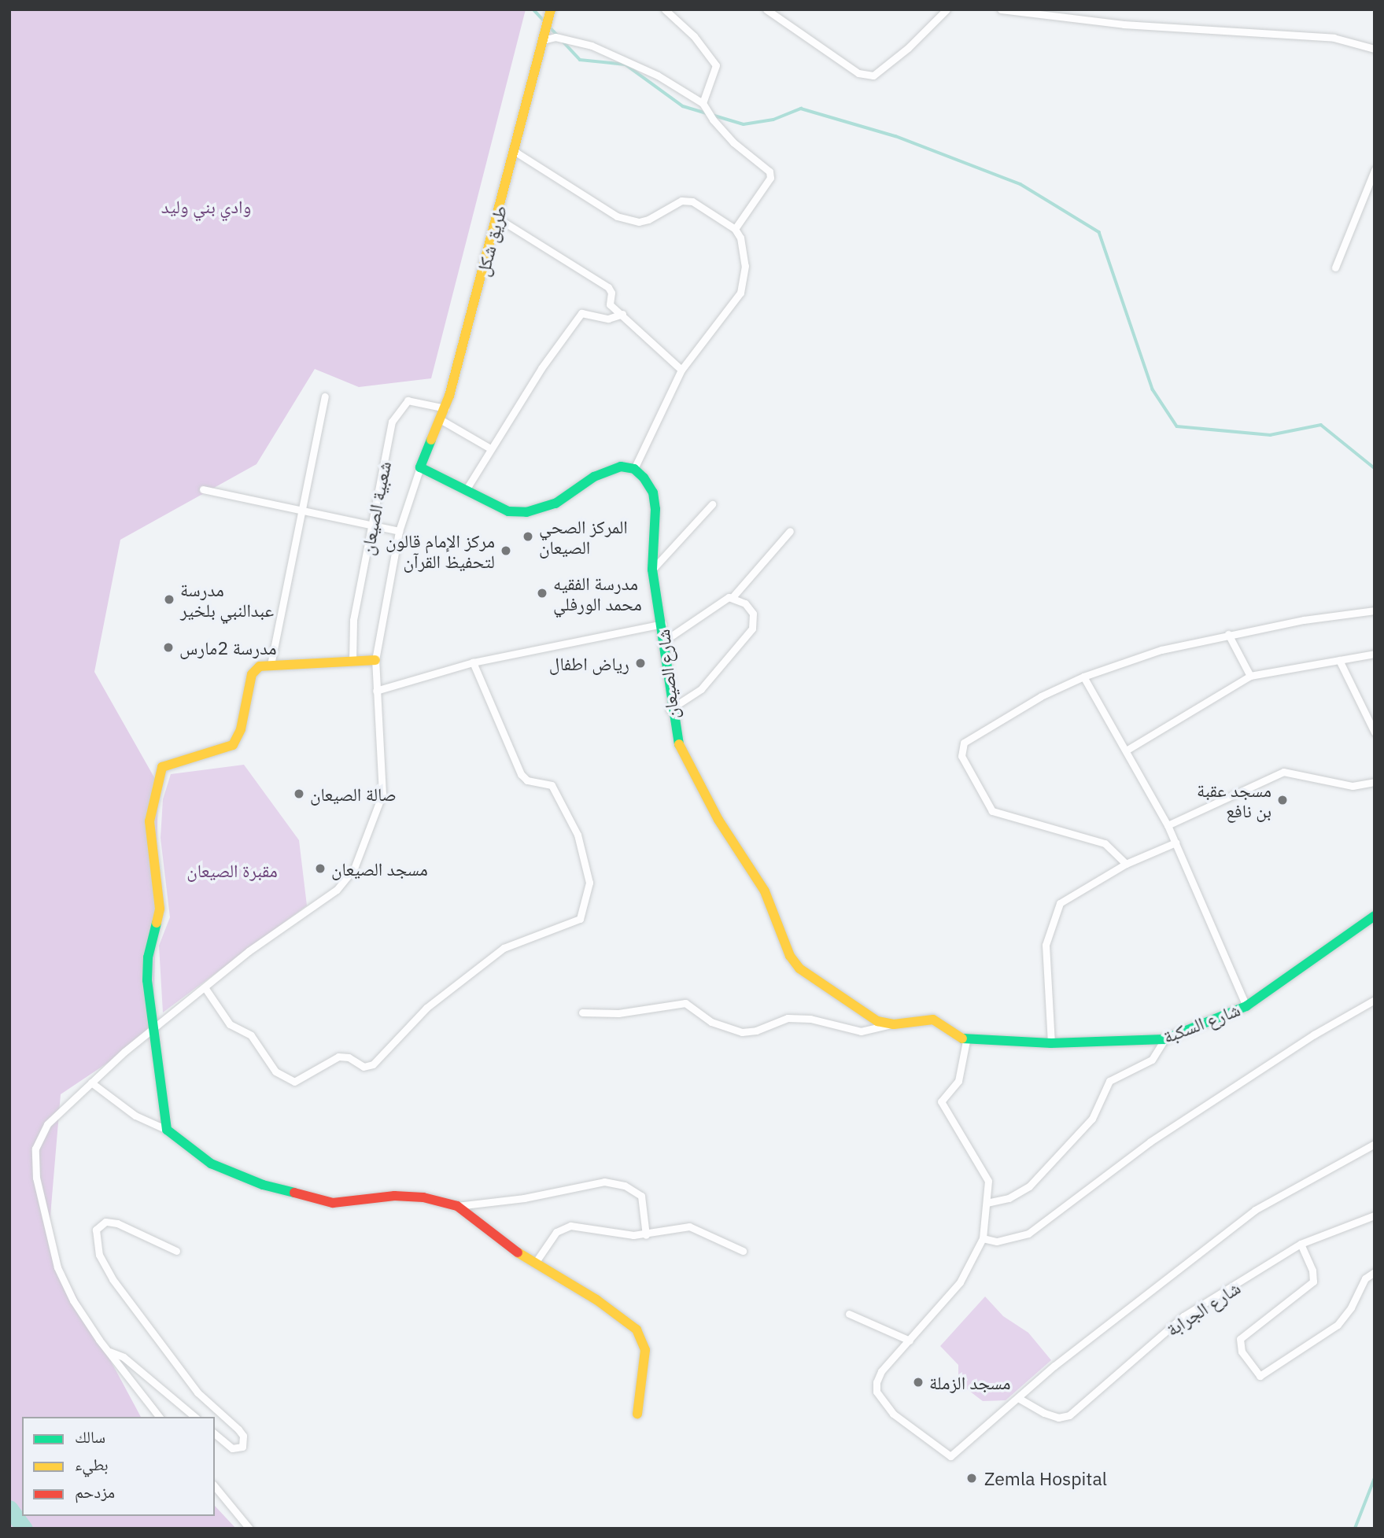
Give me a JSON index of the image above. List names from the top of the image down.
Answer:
{
  "streets": {
    "main road": ["طريق شكل", "شارع الصيعان", "شارع السكبة"],
    "street": ["شعبية الصيعان", "شارع الجرابة"]
  },
  "crossings": [
    ["طريق شكل", "شعبية الصيعان"],
    ["شارع الصيعان", "شارع السكبة"]
  ],
  "parks": ["وادي بني وليد", "مقبرة الصيعان"],
  "places": [
    "المركز الصحي الصيعان",
    "مركز الإمام قالون لتحفيظ القرآن",
    "مدرسة الفقيه محمد الورفلي",
    "مدرسة عبدالنبي بلخير",
    "مدرسة 2مارس",
    "رياض اطفال",
    "صالة الصيعان",
    "مسجد عقبة بن نافع",
    "مسجد الصيعان",
    "مسجد الزملة",
    "Zemla Hospital"
  ],
  "legend": ["سالك", "بطيء", "مزدحم"]
}
